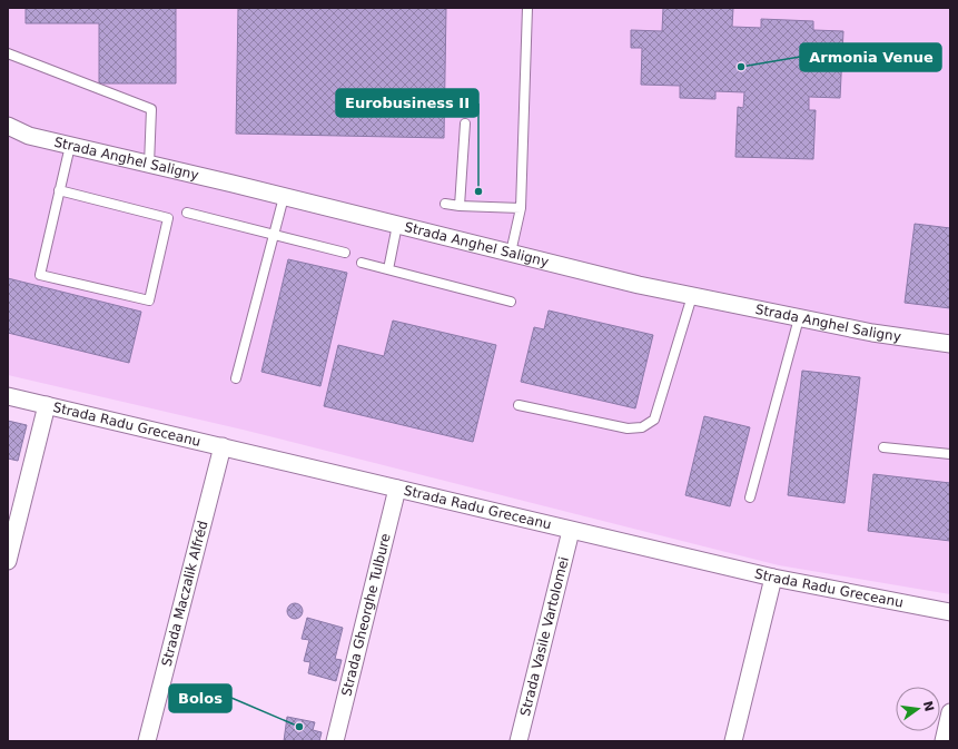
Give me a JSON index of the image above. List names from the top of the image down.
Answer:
{
  "streets": {
    "street": [
      "Strada Anghel Saligny",
      "Strada Radu Greceanu",
      "Strada Maczalik Alfréd",
      "Strada Gheorghe Tulbure",
      "Strada Vasile Vartolomei"
    ]
  },
  "crossings": [
    ["Strada Radu Greceanu", "Strada Maczalik Alfréd"],
    ["Strada Radu Greceanu", "Strada Gheorghe Tulbure"],
    ["Strada Radu Greceanu", "Strada Vasile Vartolomei"]
  ],
  "places": ["Armonia Venue", "Eurobusiness II", "Bolos"],
  "north": "right"
}
